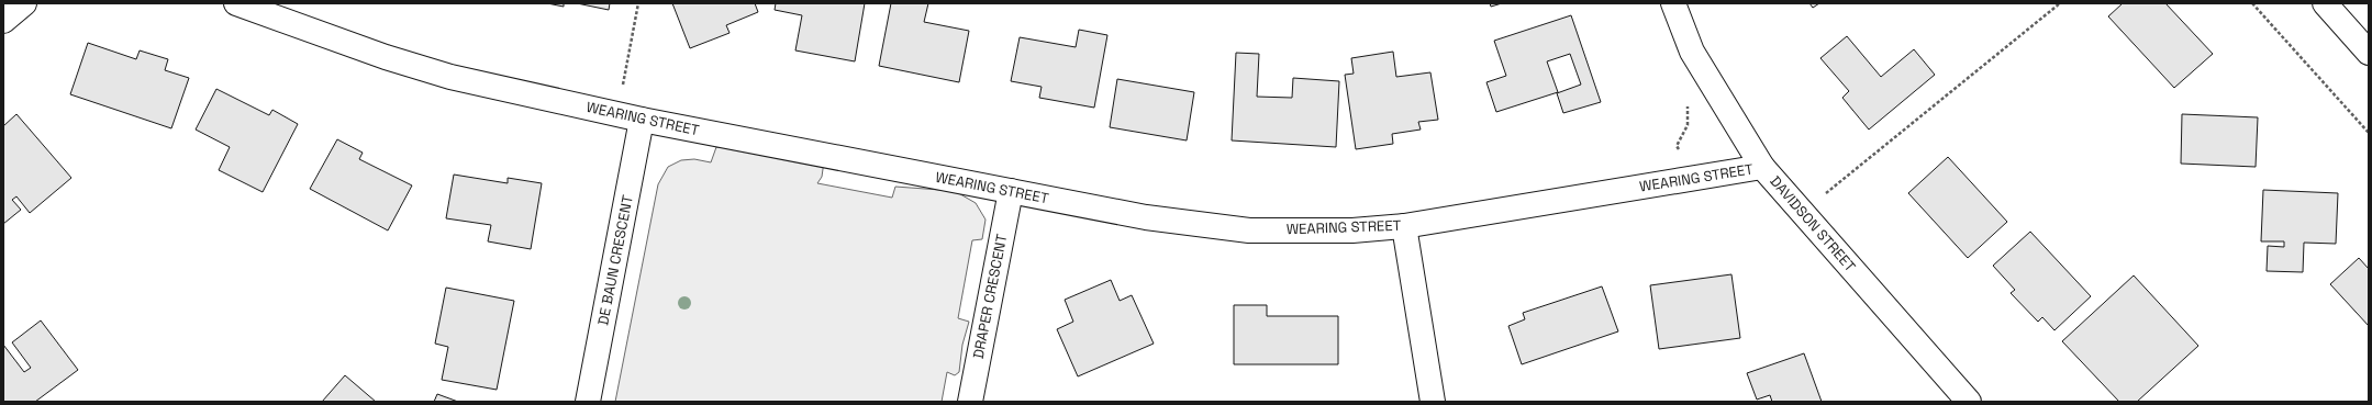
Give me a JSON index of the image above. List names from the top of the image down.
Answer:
{
  "streets": {
    "street": [
      "WEARING STREET",
      "DAVIDSON STREET",
      "DE BAUN CRESCENT",
      "DRAPER CRESCENT"
    ]
  },
  "crossings": [
    ["WEARING STREET", "DAVIDSON STREET"],
    ["WEARING STREET", "DE BAUN CRESCENT"],
    ["WEARING STREET", "DRAPER CRESCENT"]
  ]
}
